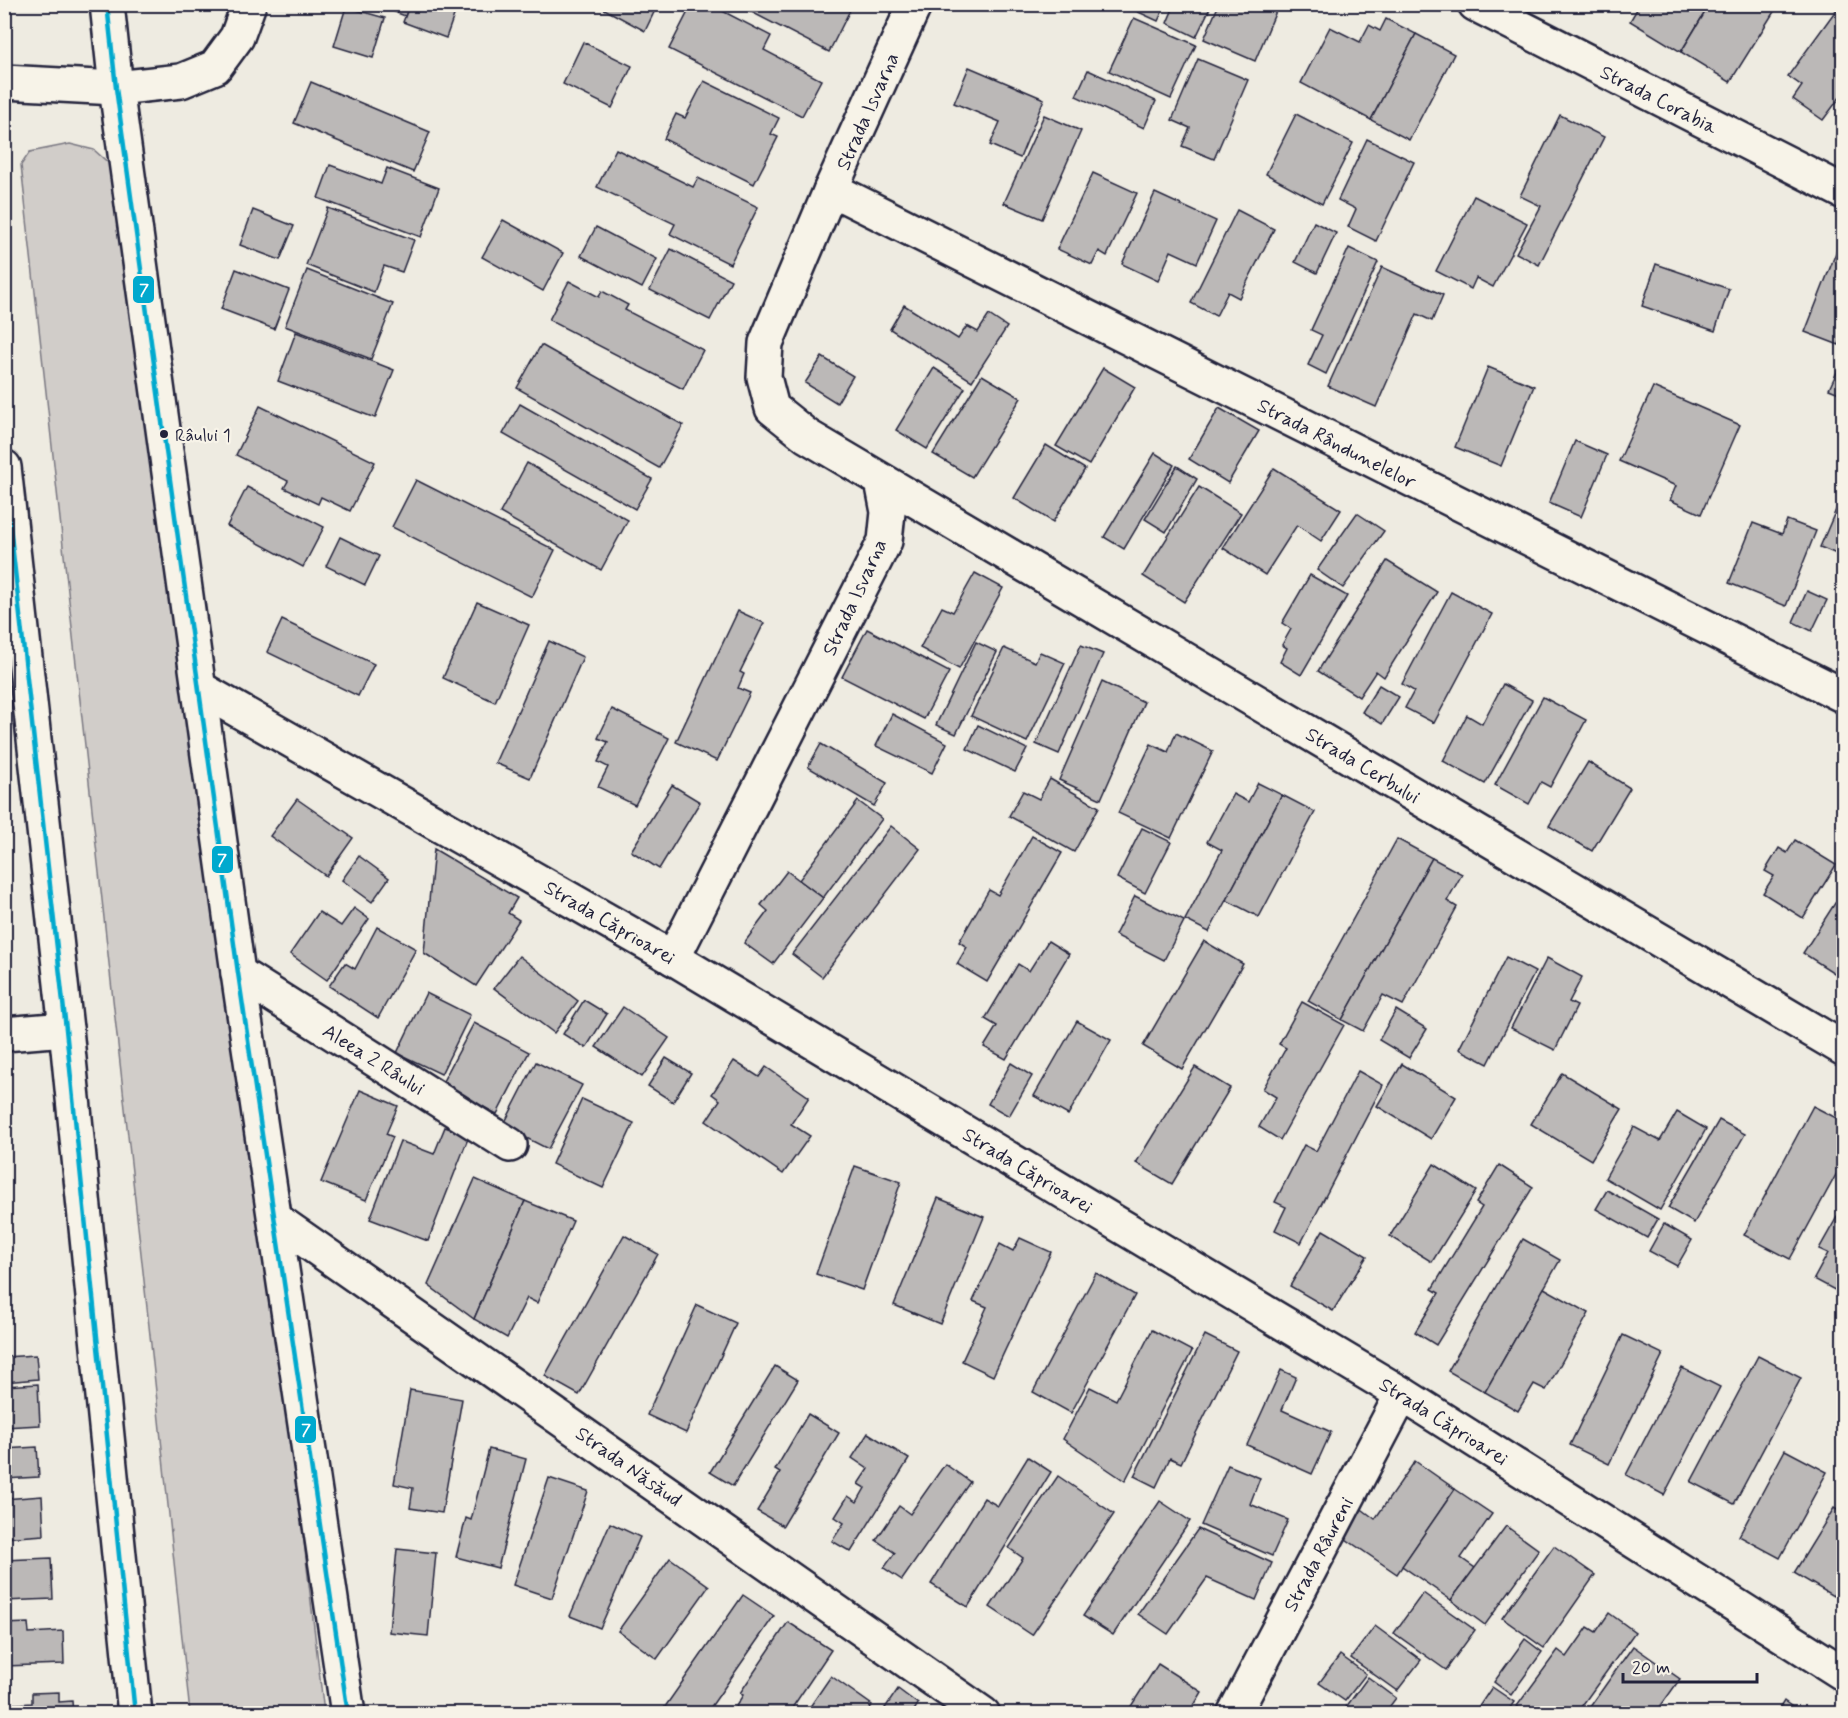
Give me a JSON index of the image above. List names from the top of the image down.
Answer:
{
  "streets": {
    "street": [
      "Strada Corabia",
      "Strada Isvarna",
      "Strada Rândunelelor",
      "Strada Cerbului",
      "Strada Căprioarei",
      "Aleea 2 Râului",
      "Strada Năsăud",
      "Strada Râureni"
    ]
  },
  "crossings": [
    ["Strada Isvarna", "Strada Rândunelelor"],
    ["Strada Isvarna", "Strada Cerbului"],
    ["Strada Isvarna", "Strada Căprioarei"],
    ["Strada Căprioarei", "Strada Râureni"]
  ],
  "places": ["Râului 1"],
  "lines": ["transit line 7"],
  "scale_bar": "20 m"
}
